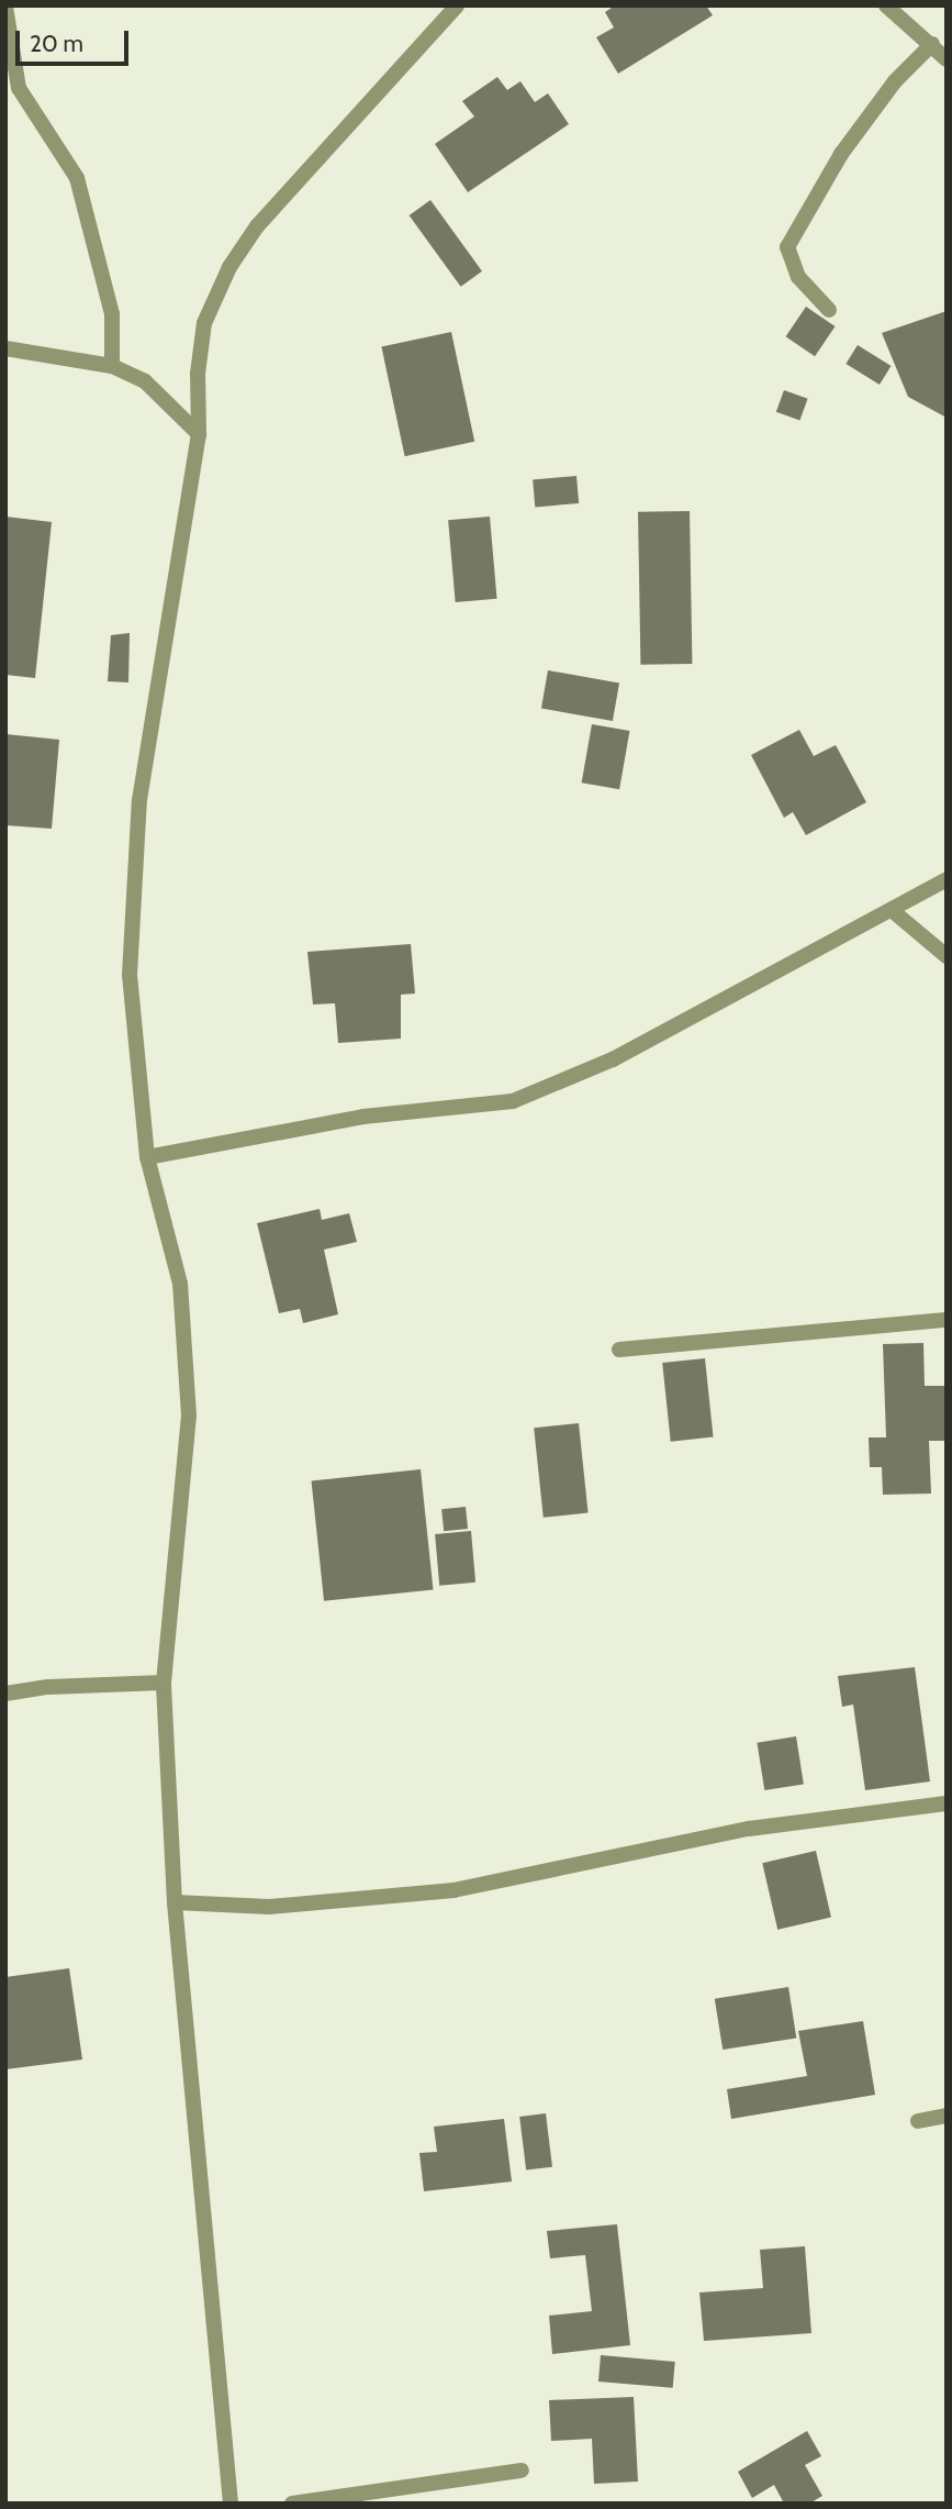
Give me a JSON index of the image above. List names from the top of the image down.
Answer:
{
  "scale_bar": "20 m"
}
